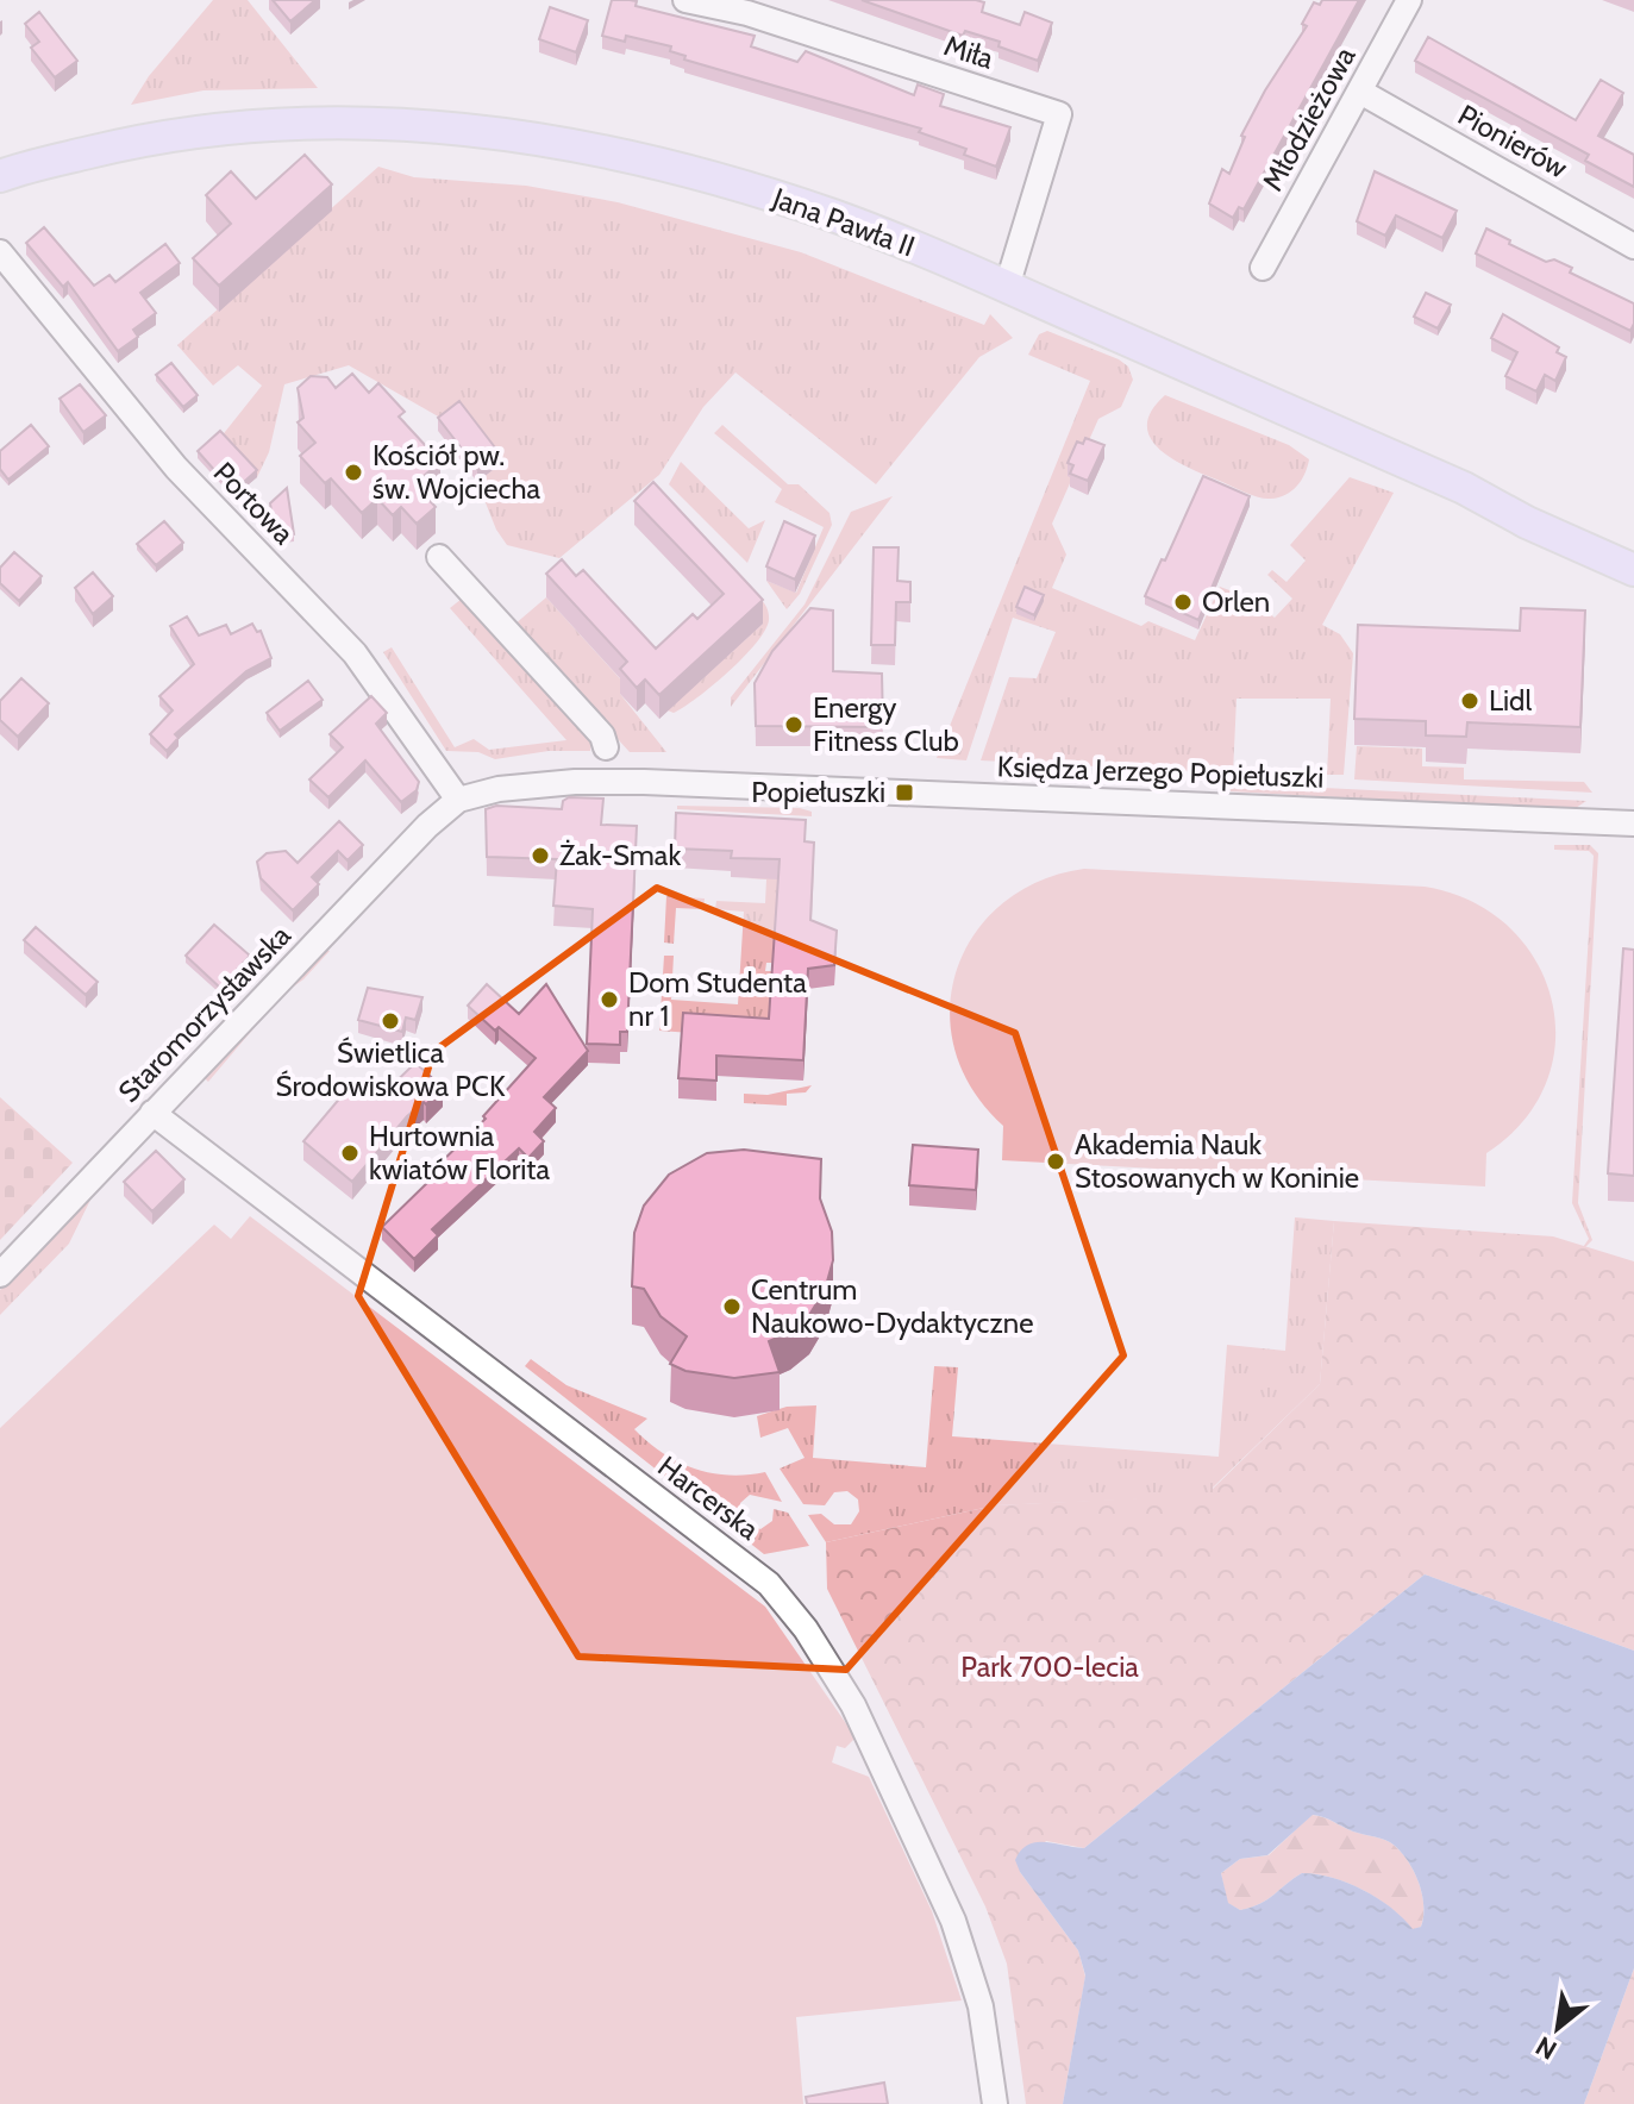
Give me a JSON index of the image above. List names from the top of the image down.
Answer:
{
  "streets": {
    "main road": ["Jana Pawła II"],
    "street": [
      "Miła",
      "Młodzieżowa",
      "Pionierów",
      "Portowa",
      "Księdza Jerzego Popiełuszki",
      "Staromorzysławska",
      "Harcerska"
    ]
  },
  "crossings": [
    ["Miła", "Jana Pawła II"],
    ["Młodzieżowa", "Pionierów"],
    ["Portowa", "Księdza Jerzego Popiełuszki"],
    ["Portowa", "Staromorzysławska"],
    ["Księdza Jerzego Popiełuszki", "Staromorzysławska"],
    ["Staromorzysławska", "Harcerska"]
  ],
  "parks": ["Park 700-lecia"],
  "places": {
    "other": [
      "Kościół pw. św. Wojciecha",
      "Orlen",
      "Lidl",
      "Energy Fitness Club",
      "Żak-Smak",
      "Dom Studenta nr 1",
      "Świetlica Środowiskowa PCK",
      "Hurtownia kwiatów Florita",
      "Akademia Nauk Stosowanych w Koninie",
      "Centrum Naukowo-Dydaktyczne"
    ],
    "transit": ["Popiełuszki"]
  },
  "north": "bottom left"
}
